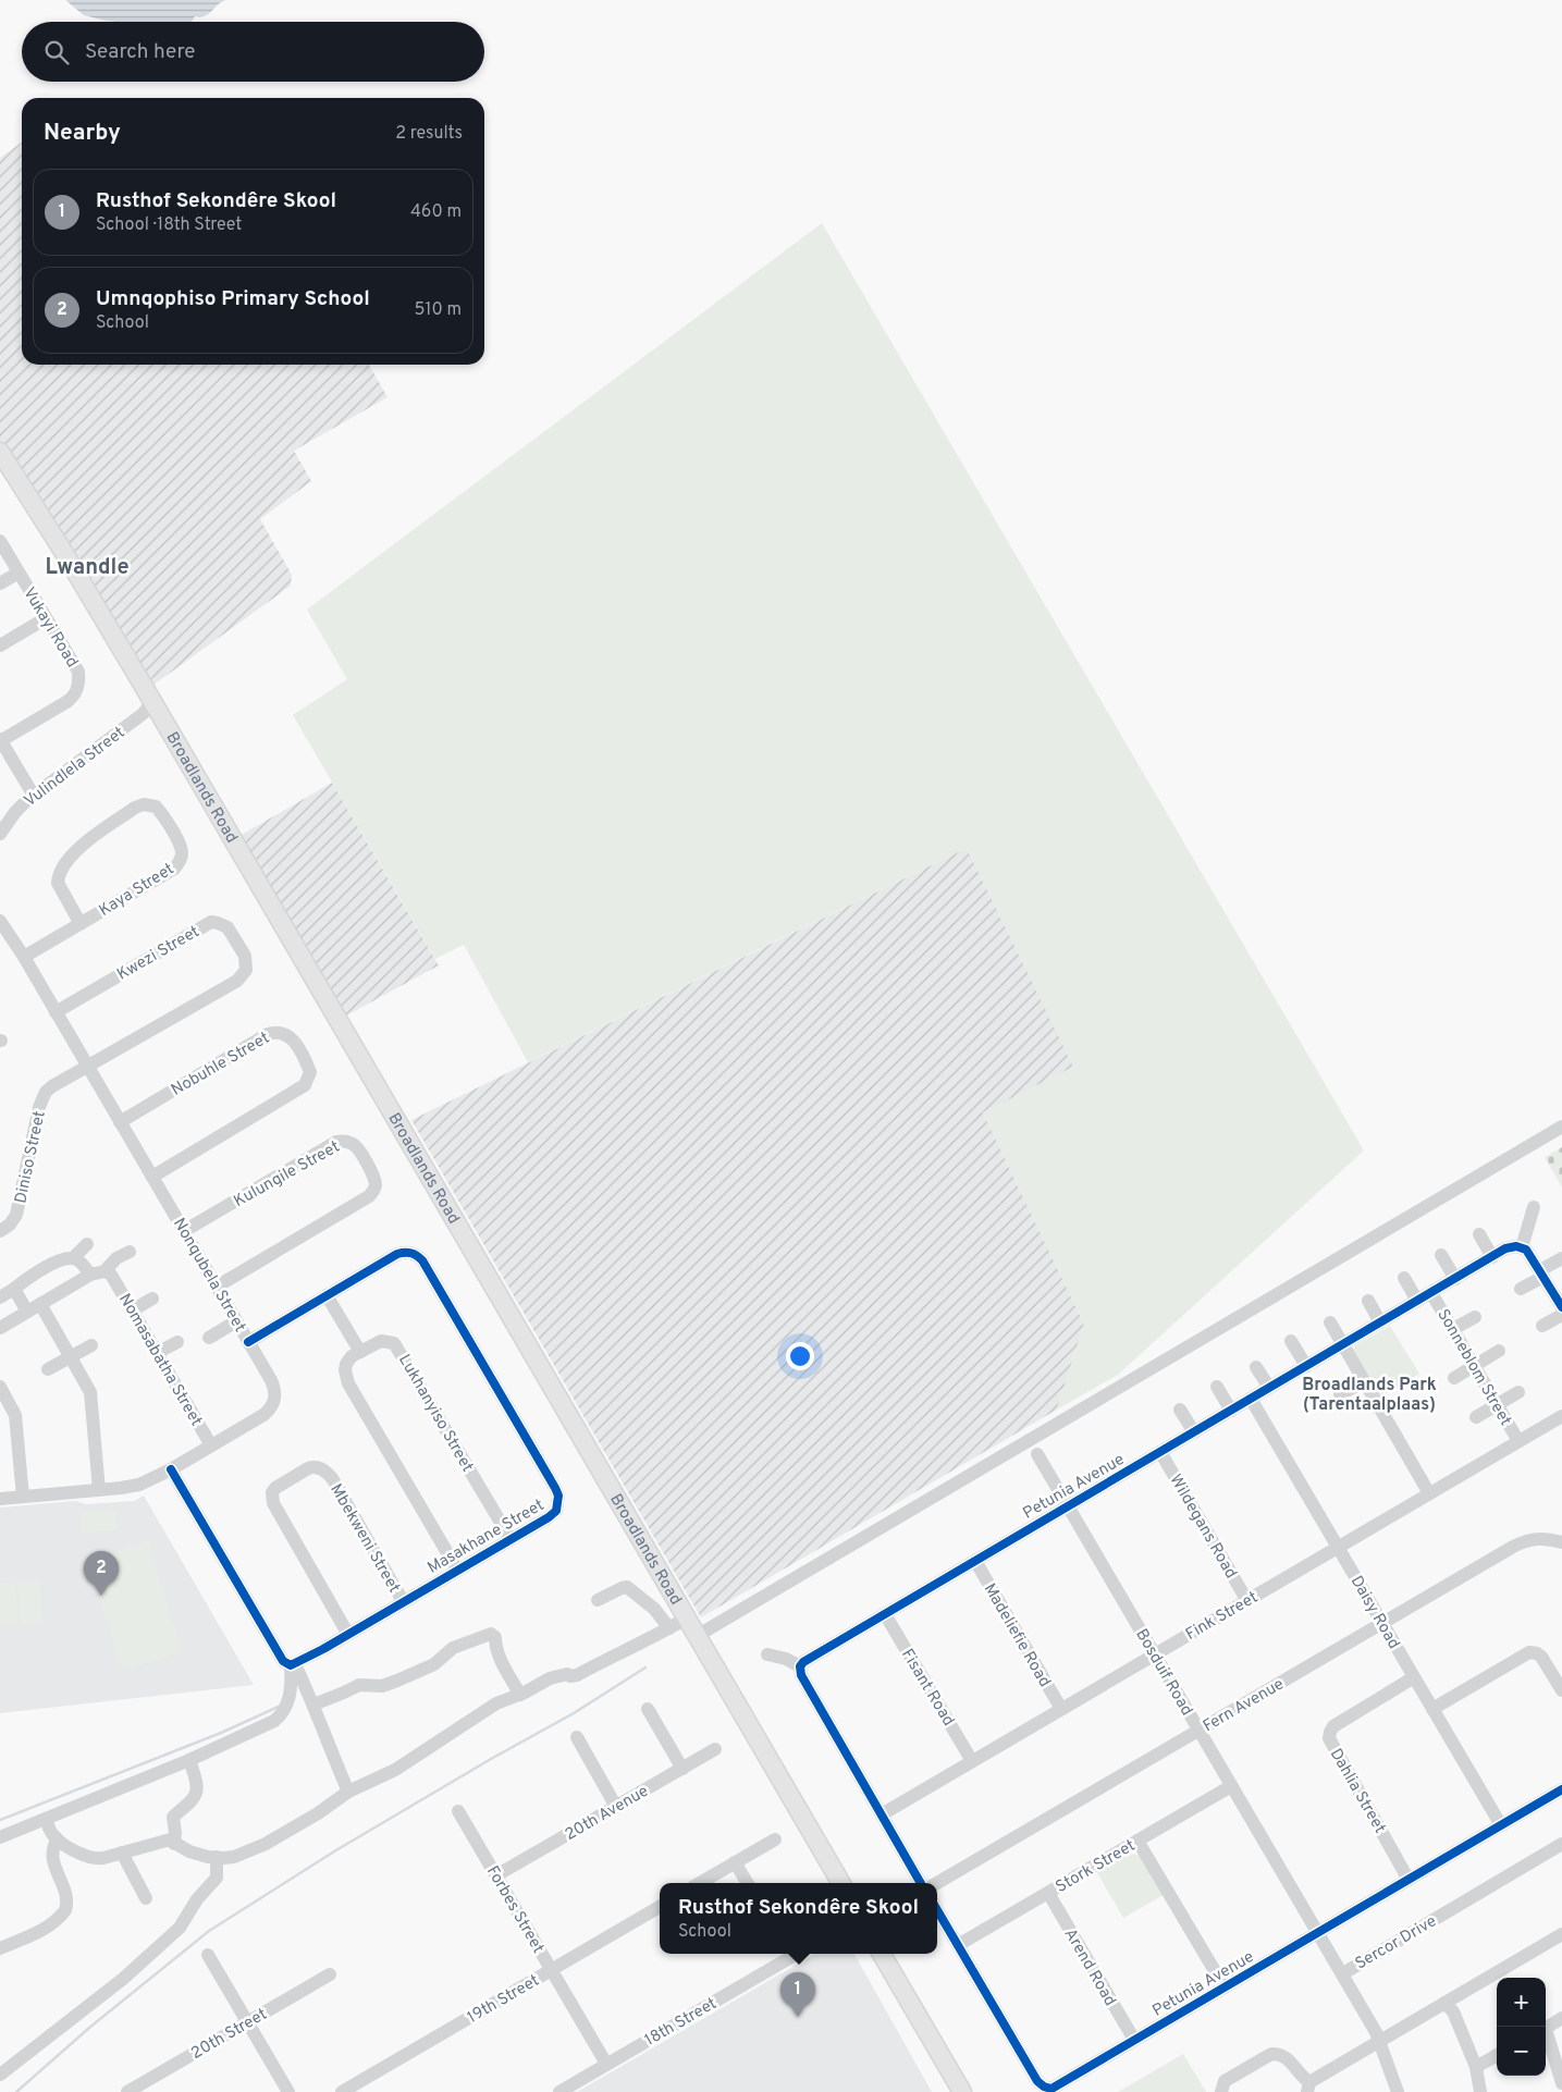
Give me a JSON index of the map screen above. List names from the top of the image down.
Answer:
{
  "streets": {
    "main road": ["Broadlands Road"],
    "street": [
      "Vukayi Road",
      "Vulindlela Street",
      "Kaya Street",
      "Kwezi Street",
      "Nobuhle Street",
      "Diniso Street",
      "Kulungile Street",
      "Nonqubela Street",
      "Nomasabatha Street",
      "Sonneblom Street",
      "Lukhanyiso Street",
      "Petunia Avenue",
      "Wildegans Road",
      "Masakhane Street",
      "Mbekweni Street",
      "Daisy Road",
      "Fink Street",
      "Madeliefie Road",
      "Bosduif Road",
      "Fisant Road",
      "Fern Avenue",
      "Dahlia Street",
      "20th Avenue",
      "Stork Street",
      "Forbes Street",
      "Sercor Drive",
      "Arend Road",
      "19th Street",
      "18th Street",
      "20th Street"
    ]
  },
  "crossings": [
    ["Vulindlela Street", "Broadlands Road"],
    ["Kaya Street", "Nonqubela Street"],
    ["Kwezi Street", "Diniso Street"],
    ["Kwezi Street", "Nonqubela Street"],
    ["Nobuhle Street", "Nonqubela Street"],
    ["Diniso Street", "Nonqubela Street"],
    ["Kulungile Street", "Nonqubela Street"],
    ["Nonqubela Street", "Nomasabatha Street"],
    ["Nonqubela Street", "Masakhane Street"],
    ["Sonneblom Street", "Petunia Avenue"],
    ["Sonneblom Street", "Fink Street"],
    ["Lukhanyiso Street", "Masakhane Street"],
    ["Petunia Avenue", "Wildegans Road"],
    ["Petunia Avenue", "Daisy Road"],
    ["Petunia Avenue", "Madeliefie Road"],
    ["Petunia Avenue", "Bosduif Road"],
    ["Petunia Avenue", "Fisant Road"],
    ["Petunia Avenue", "Dahlia Street"],
    ["Petunia Avenue", "Stork Street"],
    ["Petunia Avenue", "Arend Road"],
    ["Wildegans Road", "Fink Street"],
    ["Masakhane Street", "Mbekweni Street"],
    ["Daisy Road", "Fink Street"],
    ["Daisy Road", "Fern Avenue"],
    ["Daisy Road", "Dahlia Street"],
    ["Fink Street", "Madeliefie Road"],
    ["Fink Street", "Bosduif Road"],
    ["Fink Street", "Fisant Road"],
    ["Bosduif Road", "Fern Avenue"],
    ["Bosduif Road", "Stork Street"],
    ["Bosduif Road", "Sercor Drive"],
    ["20th Avenue", "Forbes Street"],
    ["Stork Street", "Arend Road"],
    ["Forbes Street", "19th Street"],
    ["Forbes Street", "18th Street"]
  ],
  "districts": ["Lwandle", "Broadlands Park (Tarentaalplaas)"],
  "page": {
    "search": "Search here",
    "heading": ["Nearby", "2 results"],
    "list": [
      {
        "mark": "1",
        "name": "Rusthof Sekondêre Skool",
        "note": "School · 18th Street",
        "value": "460 m"
      },
      {
        "mark": "2",
        "name": "Umnqophiso Primary School",
        "note": "School",
        "value": "510 m"
      }
    ],
    "pins": ["2", "1"],
    "popup": ["Rusthof Sekondêre Skool", "School"],
    "map_buttons": ["+", "−"]
  }
}
